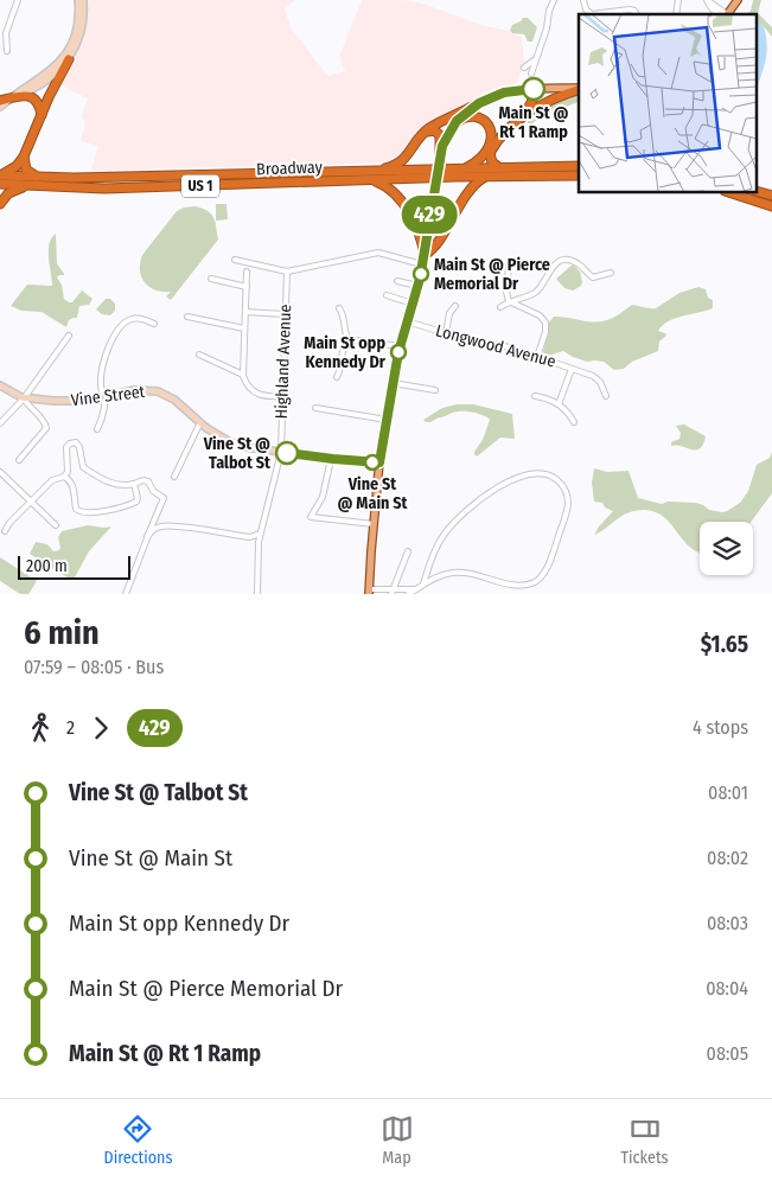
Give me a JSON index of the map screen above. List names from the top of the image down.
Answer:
{
  "streets": {
    "highway": ["Broadway", "US 1"],
    "street": ["Longwood Avenue", "Highland Avenue", "Vine Street"]
  },
  "crossings": [
    ["Highland Avenue", "Vine Street"]
  ],
  "places": [
    "Main St @ Rt 1 Ramp",
    "Main St @ Pierce Memorial Dr",
    "Main St opp Kennedy Dr",
    "Vine St @ Talbot St",
    "Vine St @ Main St"
  ],
  "lines": ["bus line 429"],
  "scale_bar": "200 m",
  "page": {
    "on_map": "429",
    "scale": "200 m",
    "heading": ["6 min", "07:59 – 08:05 · Bus", "$1.65"],
    "legs": ["2", "429", "4 stops"],
    "list": [
      {
        "name": "Vine St @ Talbot St",
        "value": "08:01"
      },
      {
        "name": "Vine St @ Main St",
        "value": "08:02"
      },
      {
        "name": "Main St opp Kennedy Dr",
        "value": "08:03"
      },
      {
        "name": "Main St @ Pierce Memorial Dr",
        "value": "08:04"
      },
      {
        "name": "Main St @ Rt 1 Ramp",
        "value": "08:05"
      }
    ],
    "tabs": ["Directions", "Map", "Tickets"]
  }
}
